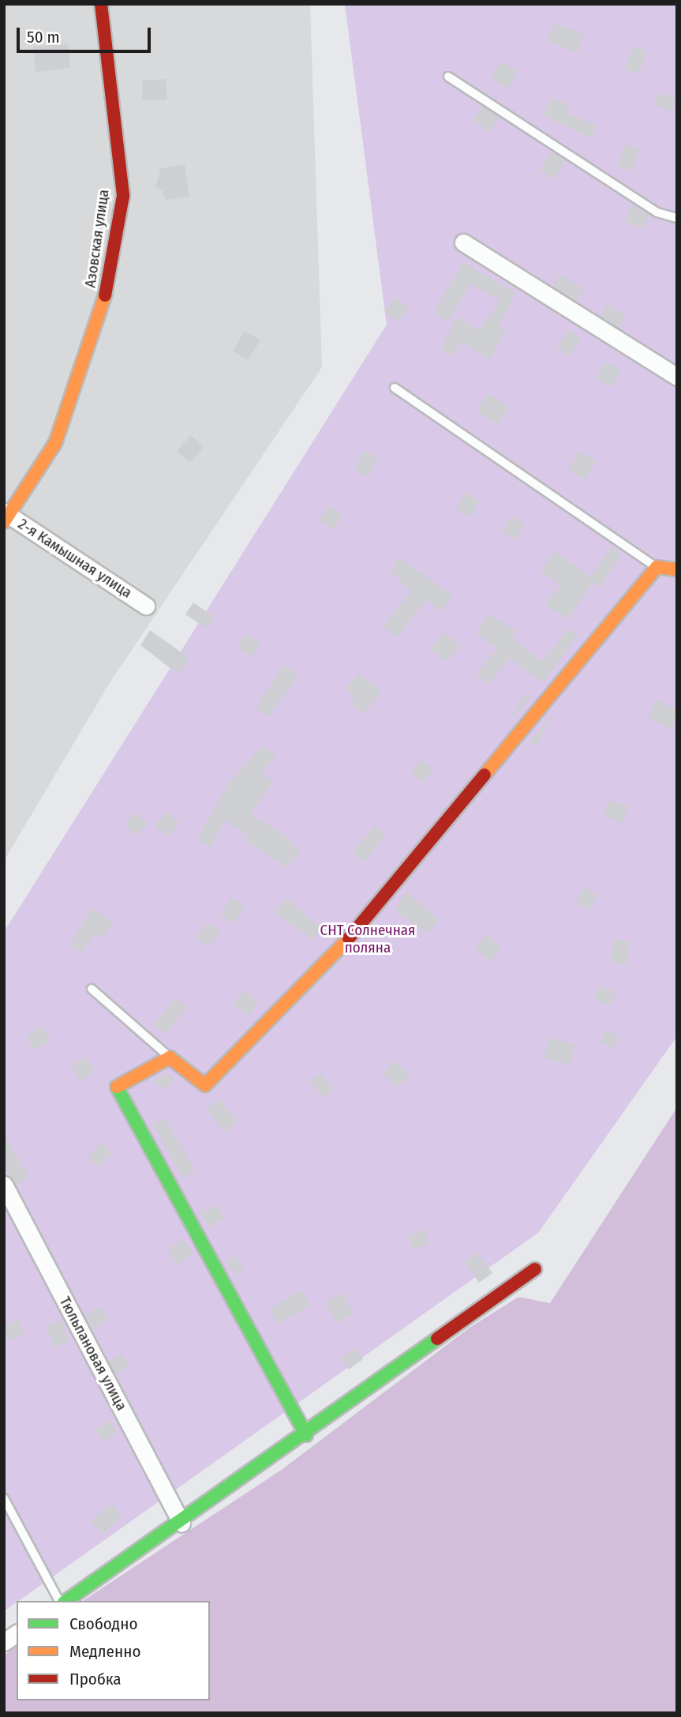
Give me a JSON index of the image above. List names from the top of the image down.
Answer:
{
  "streets": {
    "street": ["Азовская улица", "2-я Камышная улица", "Тюльпановая улица"]
  },
  "crossings": [
    ["Азовская улица", "2-я Камышная улица"]
  ],
  "parks": ["СНТ Солнечная поляна"],
  "legend": ["Свободно", "Медленно", "Пробка"],
  "scale_bar": "50 m"
}
